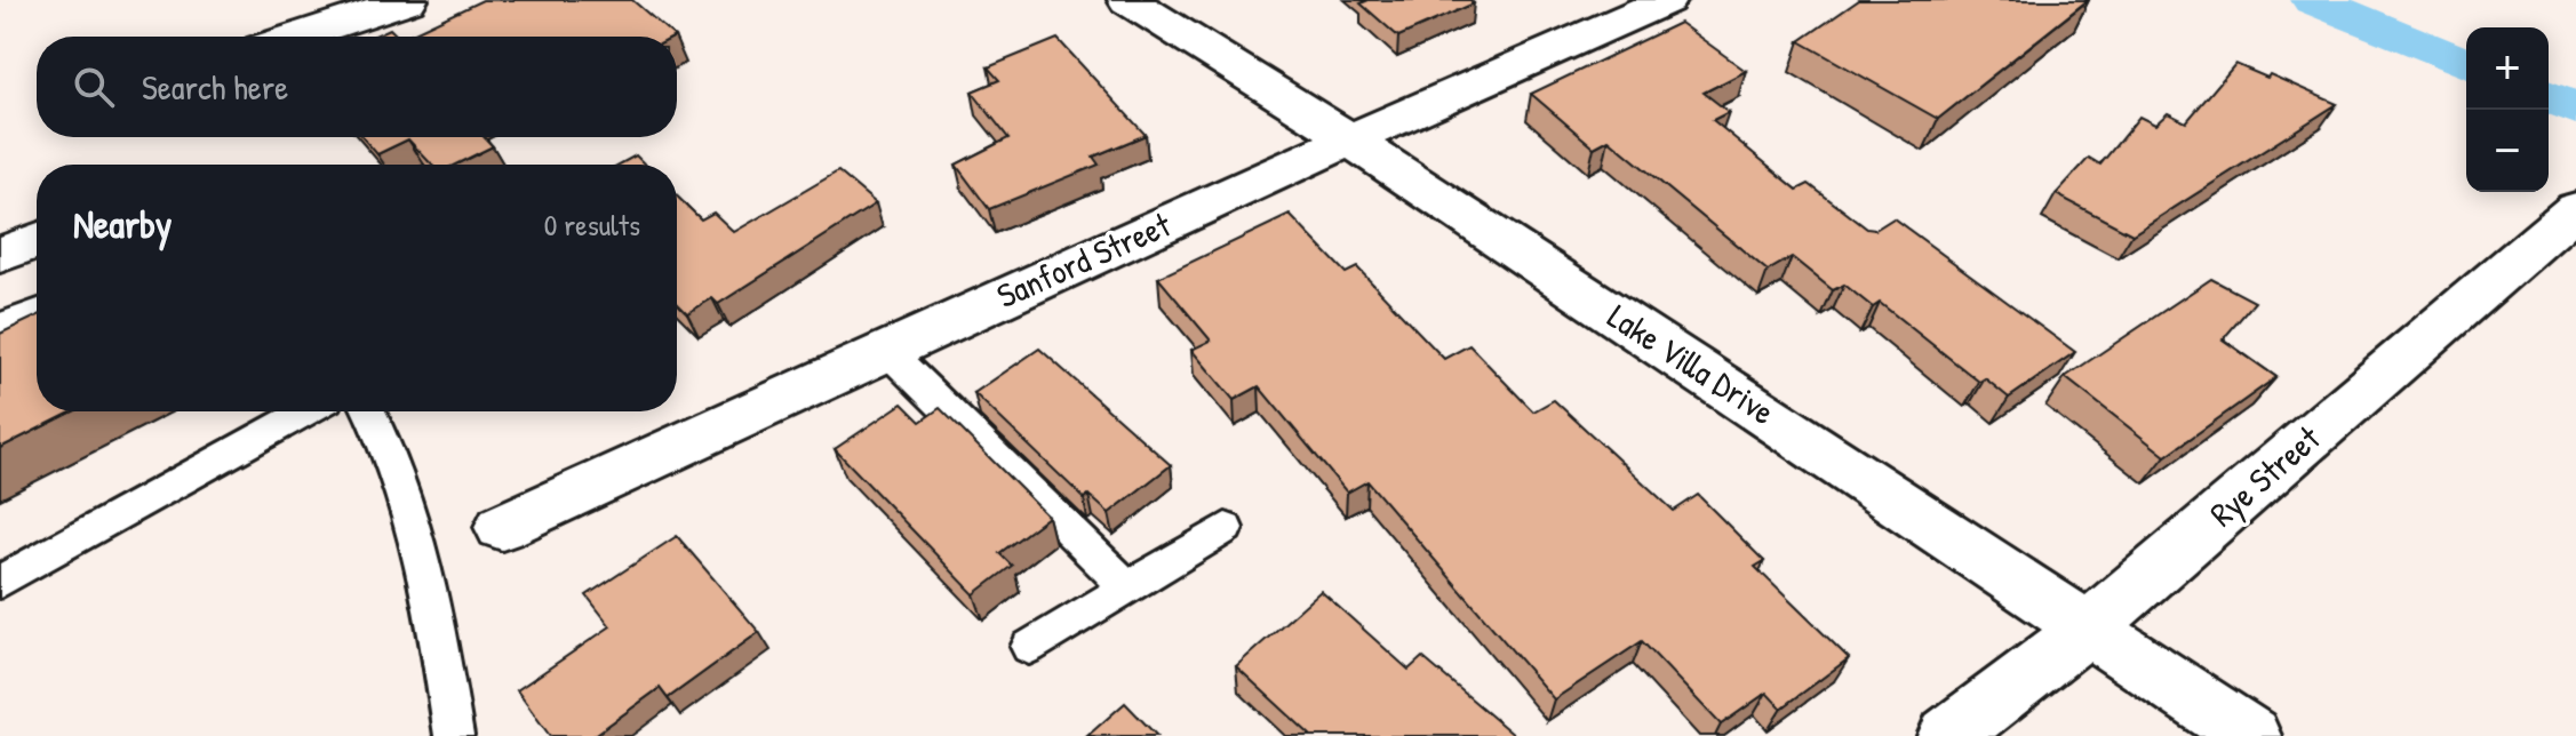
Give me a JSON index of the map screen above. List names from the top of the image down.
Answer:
{
  "streets": {
    "street": ["Sanford Street", "Lake Villa Drive", "Rye Street"]
  },
  "crossings": [
    ["Sanford Street", "Lake Villa Drive"],
    ["Lake Villa Drive", "Rye Street"]
  ],
  "page": {
    "map_buttons": ["+", "−"],
    "search": "Search here",
    "heading": ["Nearby", "0 results"]
  }
}
